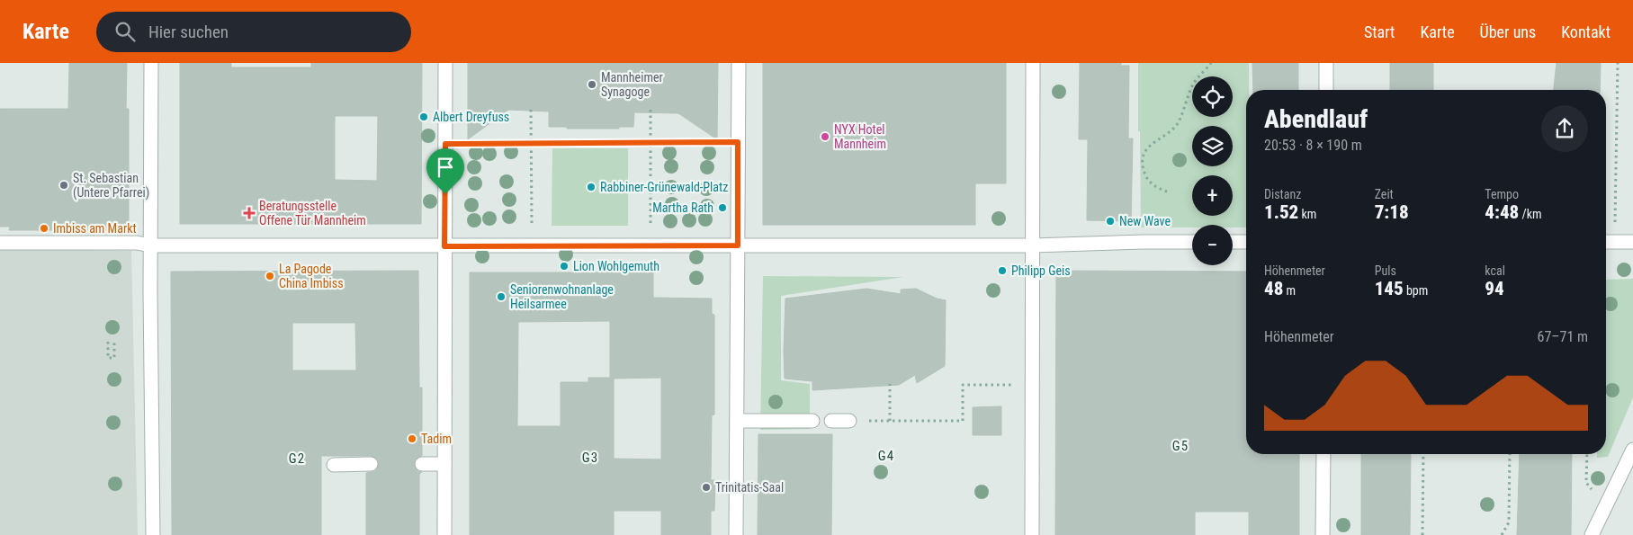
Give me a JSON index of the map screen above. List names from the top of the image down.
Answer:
{
  "districts": [
    "G5",
    "G4",
    "G3",
    "G2"
  ],
  "places": {
    "other": [
      "Mannheimer Synagoge",
      "Albert Dreyfuss",
      "NYX Hotel Mannheim",
      "St. Sebastian (Untere Pfarrei)",
      "Rabbiner-Grünewald-Platz",
      "Martha Rath",
      "New Wave",
      "Imbiss am Markt",
      "Lion Wohlgemuth",
      "Philipp Geis",
      "La Pagode China Imbiss",
      "Seniorenwohnanlage Heilsarmee",
      "Tadim",
      "Trinitatis-Saal"
    ],
    "health": ["Beratungsstelle Offene Tür Mannheim"]
  },
  "page": {
    "header": "Karte",
    "search": "Hier suchen",
    "nav": [
      "Start",
      "Karte",
      "Über uns",
      "Kontakt"
    ],
    "map_buttons": ["+", "−"],
    "heading": ["Abendlauf", "20:53 · 8 × 190 m"],
    "stats": [
      ["Distanz", "1.52 km"],
      ["Zeit", "7:18"],
      ["Tempo", "4:48 /km"],
      ["Höhenmeter", "48 m"],
      ["Puls", "145 bpm"],
      ["kcal", "94"]
    ],
    "chart": ["Höhenmeter", "67–71 m"]
  }
}
